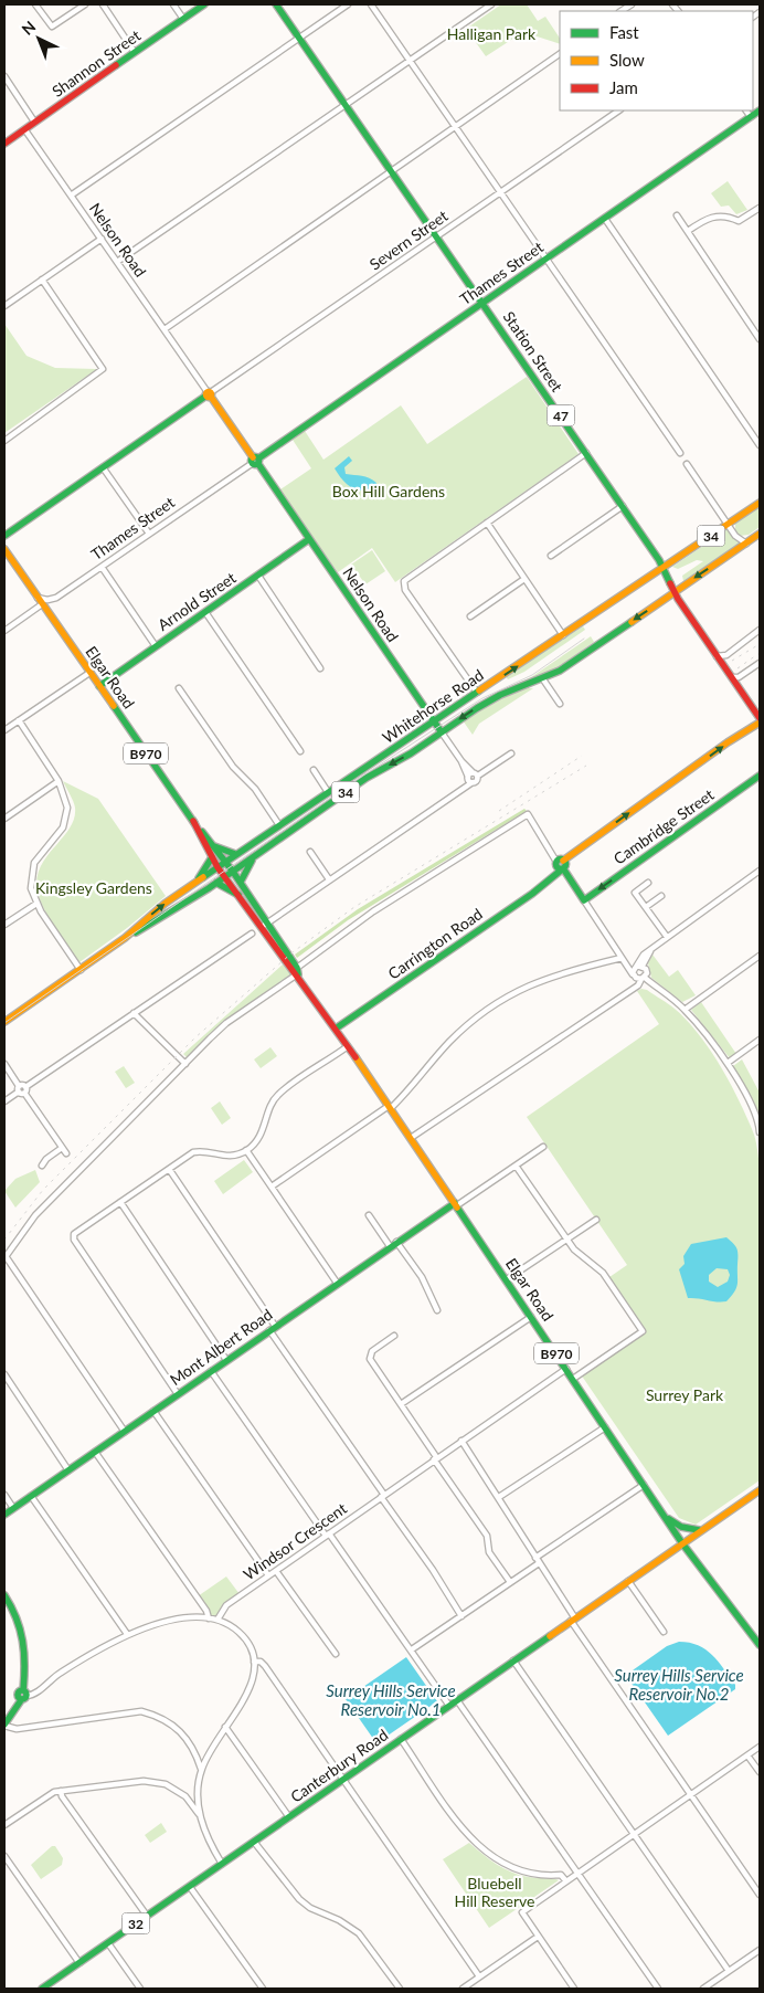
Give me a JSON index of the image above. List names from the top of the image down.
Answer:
{
  "streets": {
    "main road": [
      "Shannon Street",
      "Nelson Road",
      "Severn Street",
      "Thames Street",
      "Station Street",
      "47",
      "34",
      "Arnold Street",
      "Elgar Road",
      "Whitehorse Road",
      "B970",
      "Cambridge Street",
      "Carrington Road",
      "Mont Albert Road",
      "Canterbury Road",
      "32"
    ],
    "street": ["Windsor Crescent"]
  },
  "crossings": [
    ["Shannon Street", "Nelson Road"],
    ["Nelson Road", "Severn Street"],
    ["Nelson Road", "Thames Street"],
    ["Nelson Road", "Arnold Street"],
    ["Nelson Road", "Whitehorse Road"],
    ["Severn Street", "Station Street"],
    ["Thames Street", "Station Street"],
    ["Station Street", "Whitehorse Road"],
    ["Arnold Street", "Elgar Road"],
    ["Elgar Road", "Whitehorse Road"],
    ["Elgar Road", "Carrington Road"],
    ["Elgar Road", "Mont Albert Road"],
    ["Elgar Road", "Windsor Crescent"],
    ["Elgar Road", "Canterbury Road"]
  ],
  "one_way": ["Cambridge Street", "Carrington Road"],
  "water": ["Surrey Hills Service Reservoir No.2", "Surrey Hills Service Reservoir No.1"],
  "parks": [
    "Halligan Park",
    "Box Hill Gardens",
    "Kingsley Gardens",
    "Surrey Park",
    "Bluebell Hill Reserve"
  ],
  "legend": ["Fast", "Slow", "Jam"],
  "north": "top left"
}
